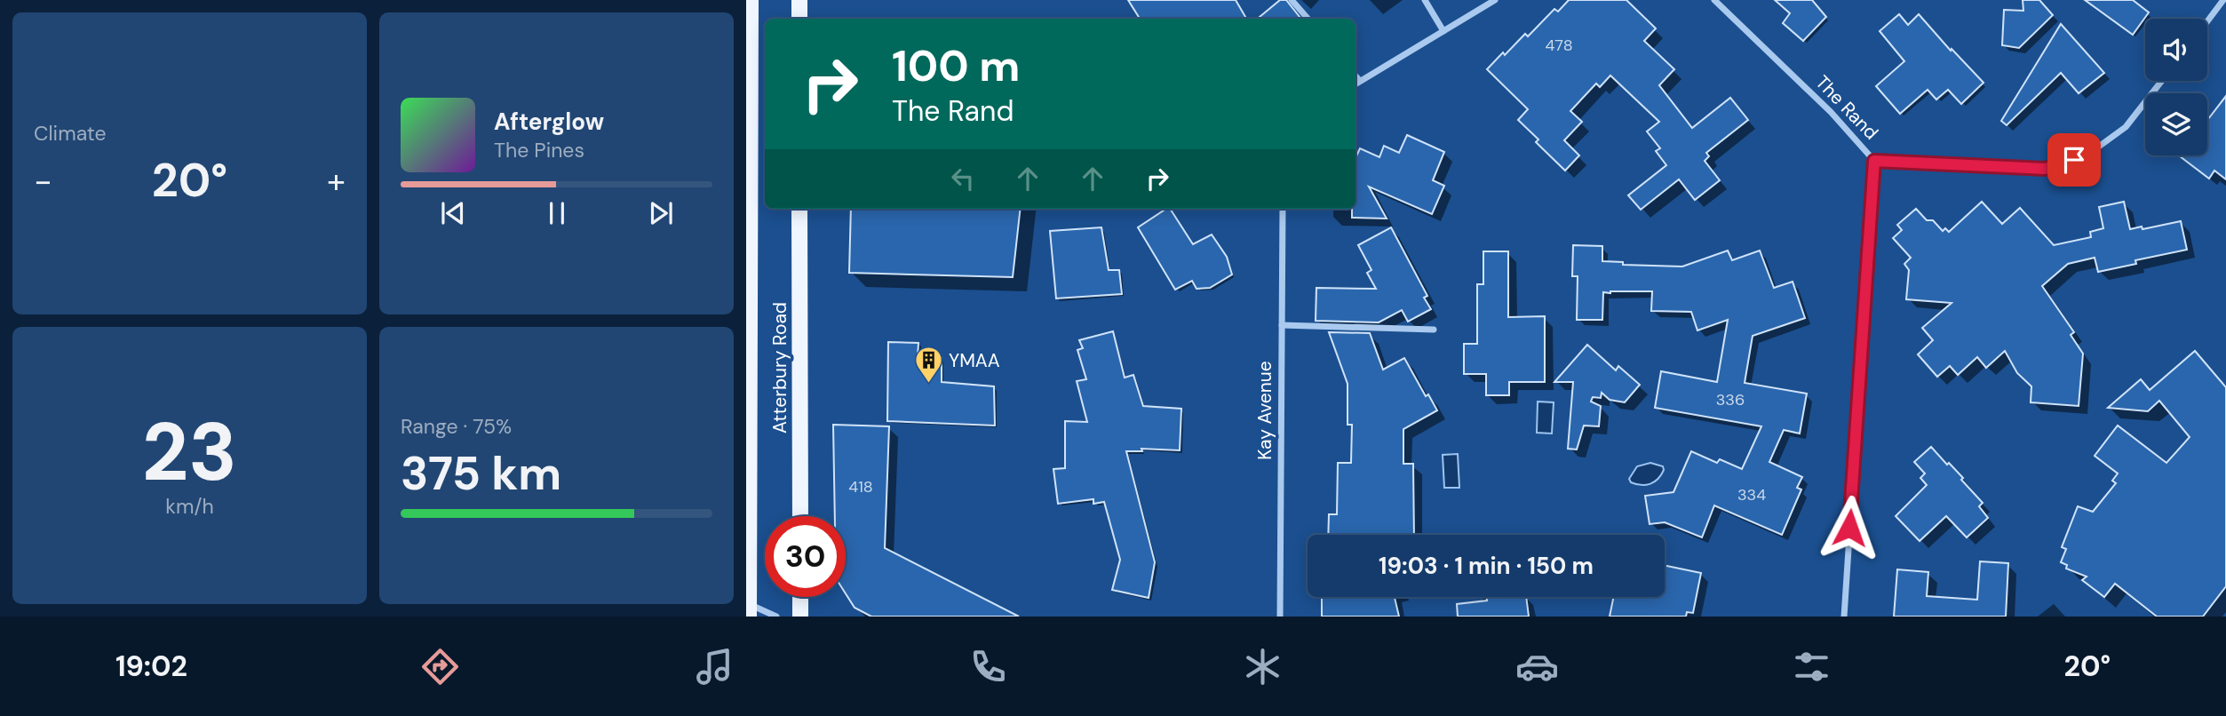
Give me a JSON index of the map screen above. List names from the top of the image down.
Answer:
{
  "streets": {
    "main road": ["Atterbury Road"],
    "street": ["The Rand", "Kay Avenue"]
  },
  "places": {
    "building": ["YMAA"]
  },
  "house_numbers": [
    "478",
    "336",
    "418",
    "334"
  ],
  "page": {
    "tile": [
      "Climate",
      ["23", "km/h"],
      ["Range · 75%", "375 km"]
    ],
    "turn": ["100 m", "The Rand"],
    "song": ["Afterglow", "The Pines"],
    "heat": ["−", "20°", "+"],
    "limit": "30",
    "trip": "19:03 · 1 min · 150 m",
    "tabs": ["19:02", "20°"]
  }
}
